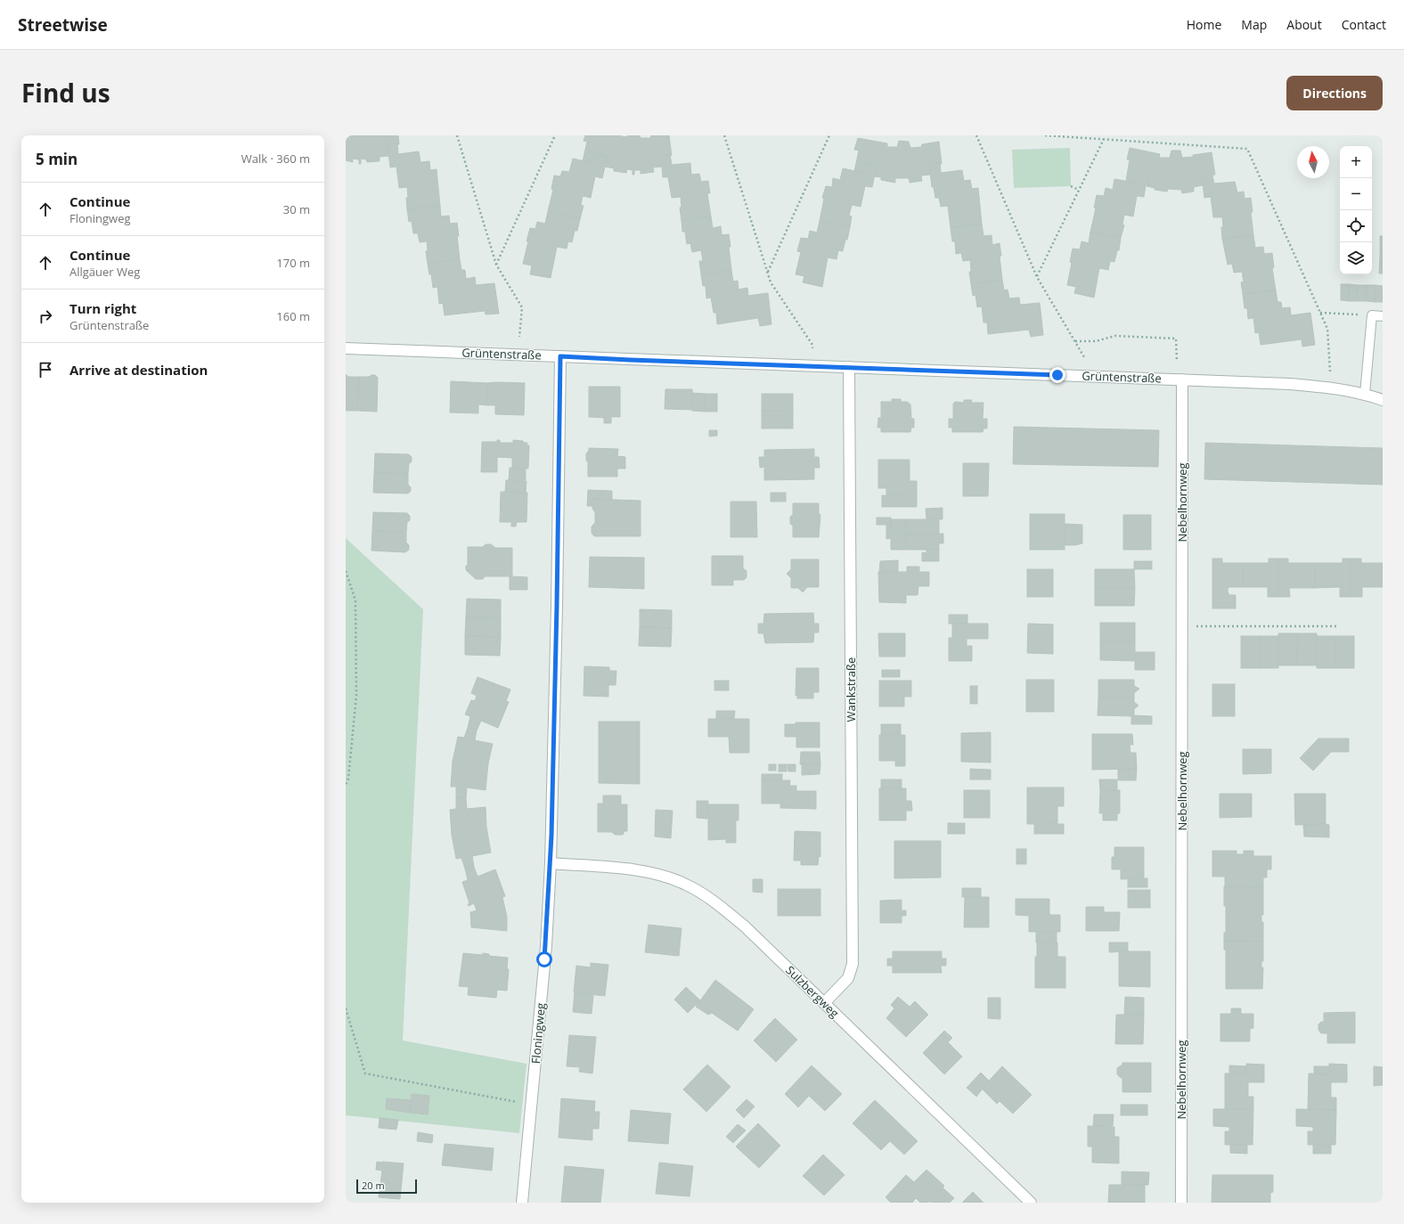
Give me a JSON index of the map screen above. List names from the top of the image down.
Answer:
{
  "streets": {
    "street": [
      "Grüntenstraße",
      "Nebelhornweg",
      "Wankstraße",
      "Sulzbergweg",
      "Floningweg"
    ]
  },
  "crossings": [
    ["Grüntenstraße", "Nebelhornweg"],
    ["Grüntenstraße", "Wankstraße"],
    ["Grüntenstraße", "Floningweg"],
    ["Wankstraße", "Sulzbergweg"],
    ["Sulzbergweg", "Floningweg"]
  ],
  "scale_bar": "20 m",
  "north": "top",
  "page": {
    "header": "Streetwise",
    "nav": [
      "Home",
      "Map",
      "About",
      "Contact"
    ],
    "title": "Find us",
    "buttons": "Directions",
    "heading": ["5 min", "Walk · 360 m"],
    "map_buttons": ["+", "−"],
    "list": [
      ["Continue", "Floningweg", "30 m"],
      ["Continue", "Allgäuer Weg", "170 m"],
      ["Turn right", "Grüntenstraße", "160 m"],
      "Arrive at destination"
    ],
    "scale": "20 m"
  }
}
